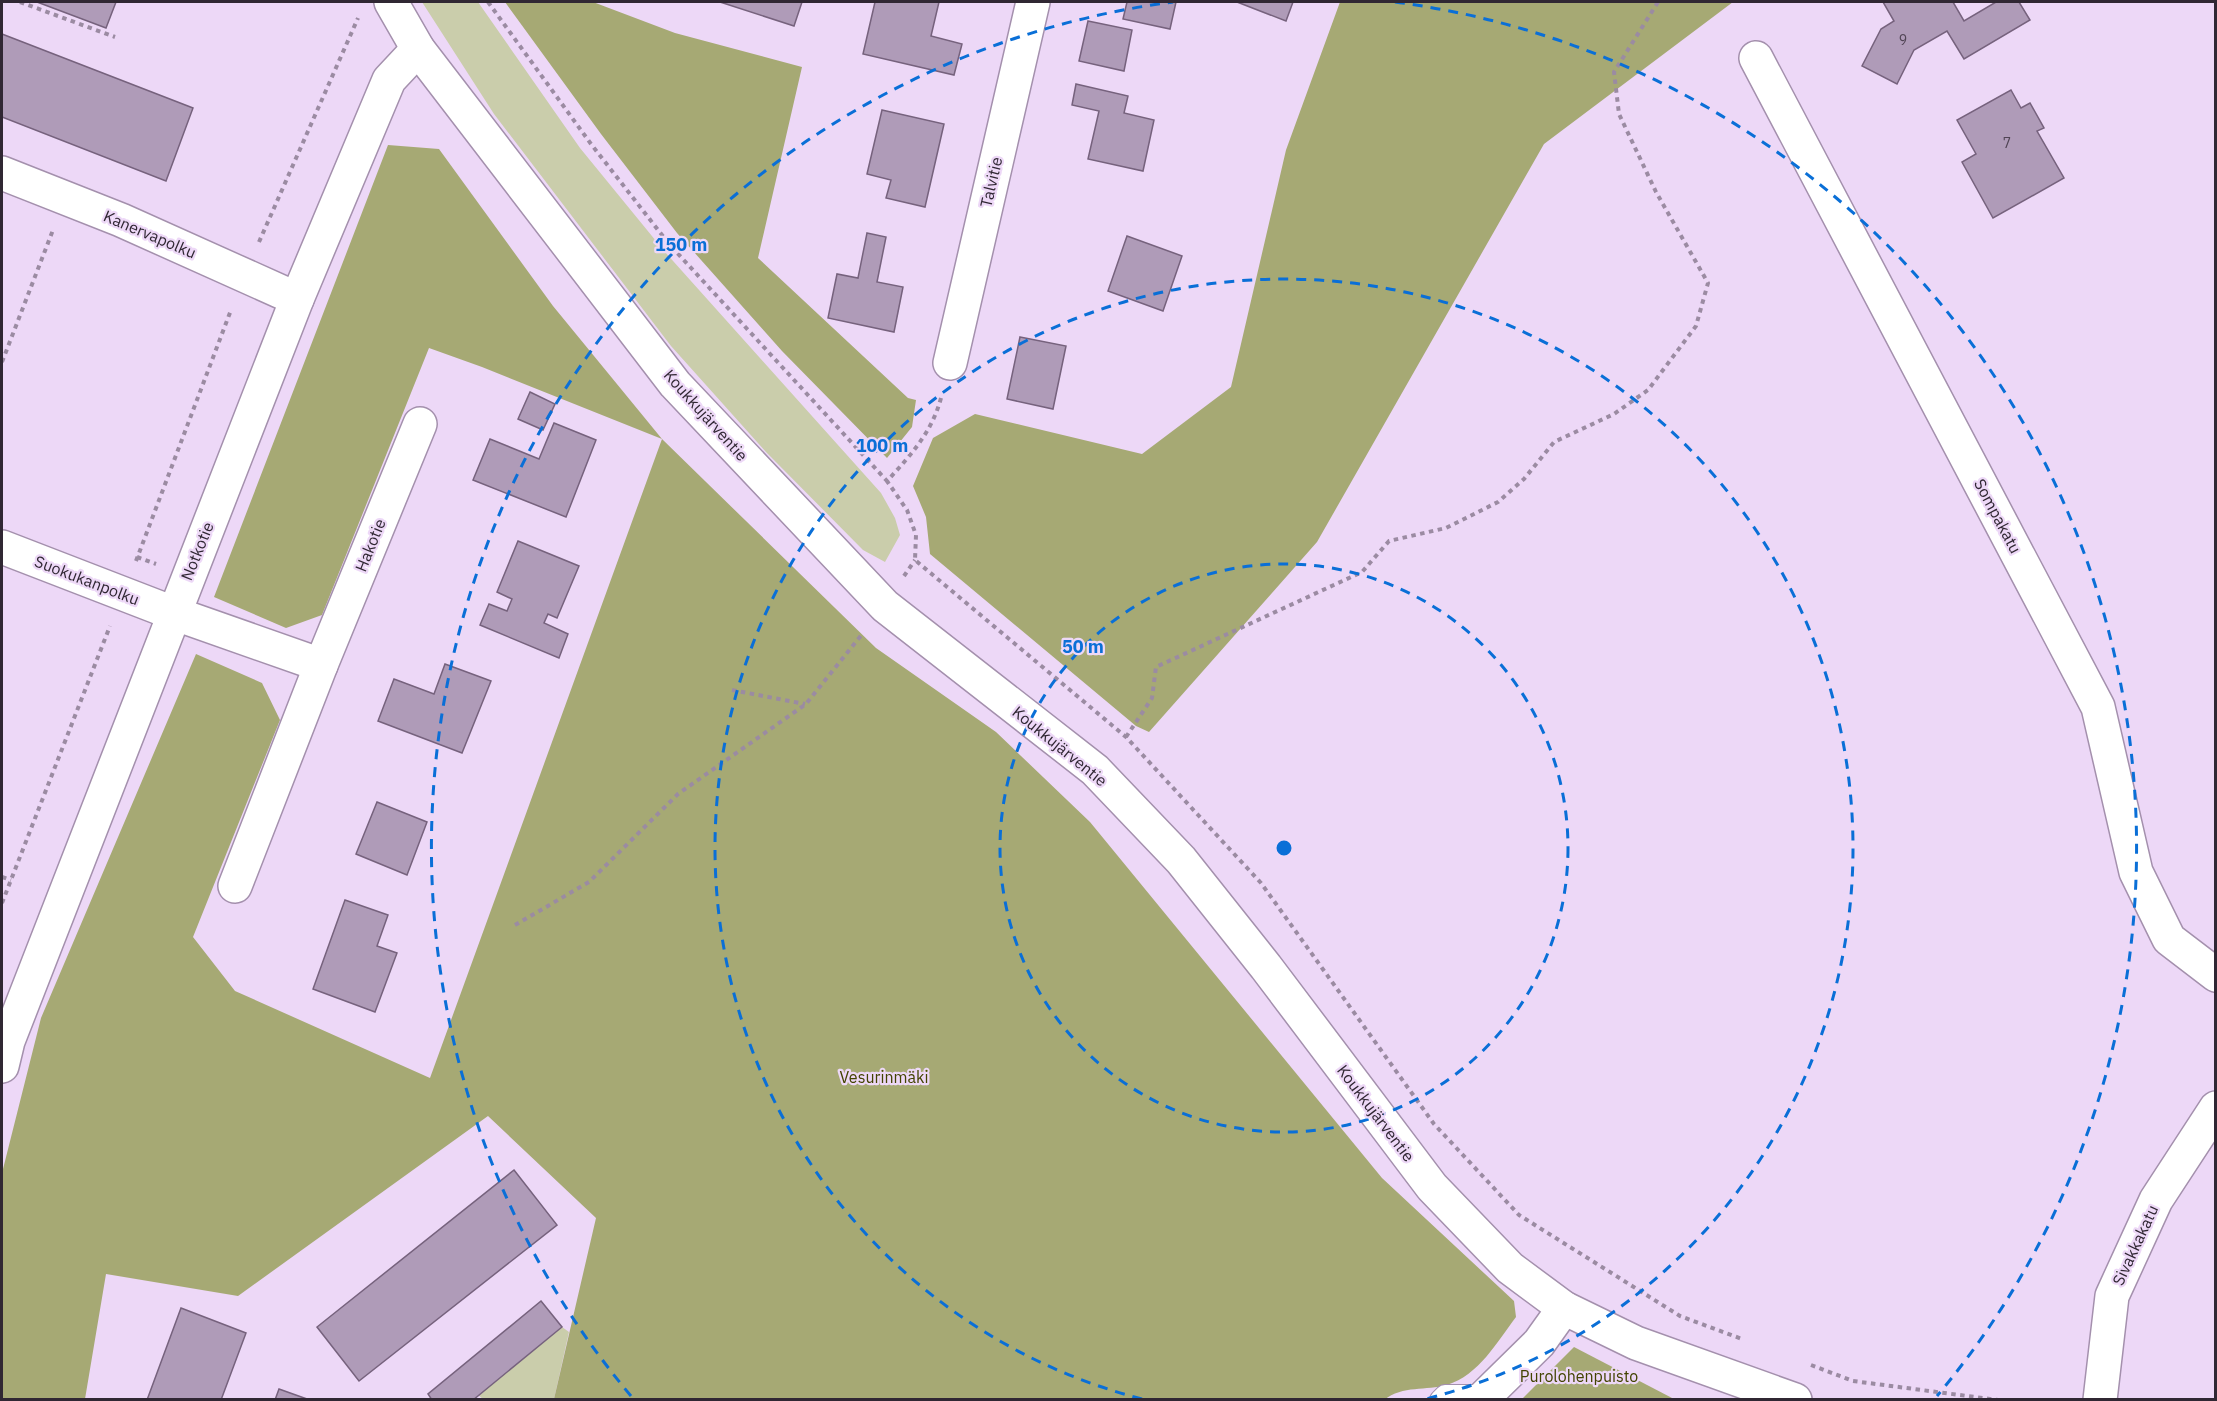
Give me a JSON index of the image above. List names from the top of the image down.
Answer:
{
  "streets": {
    "street": [
      "Talvitie",
      "Kanervapolku",
      "Koukkujärventie",
      "Sompakatu",
      "Hakotie",
      "Notkotie",
      "Suokukanpolku",
      "Sivakkakatu"
    ]
  },
  "crossings": [
    ["Kanervapolku", "Notkotie"],
    ["Koukkujärventie", "Notkotie"],
    ["Notkotie", "Suokukanpolku"]
  ],
  "parks": ["Vesurinmäki", "Purolohenpuisto"],
  "house_numbers": ["9", "7"],
  "rings": ["150 m", "100 m", "50 m"]
}
